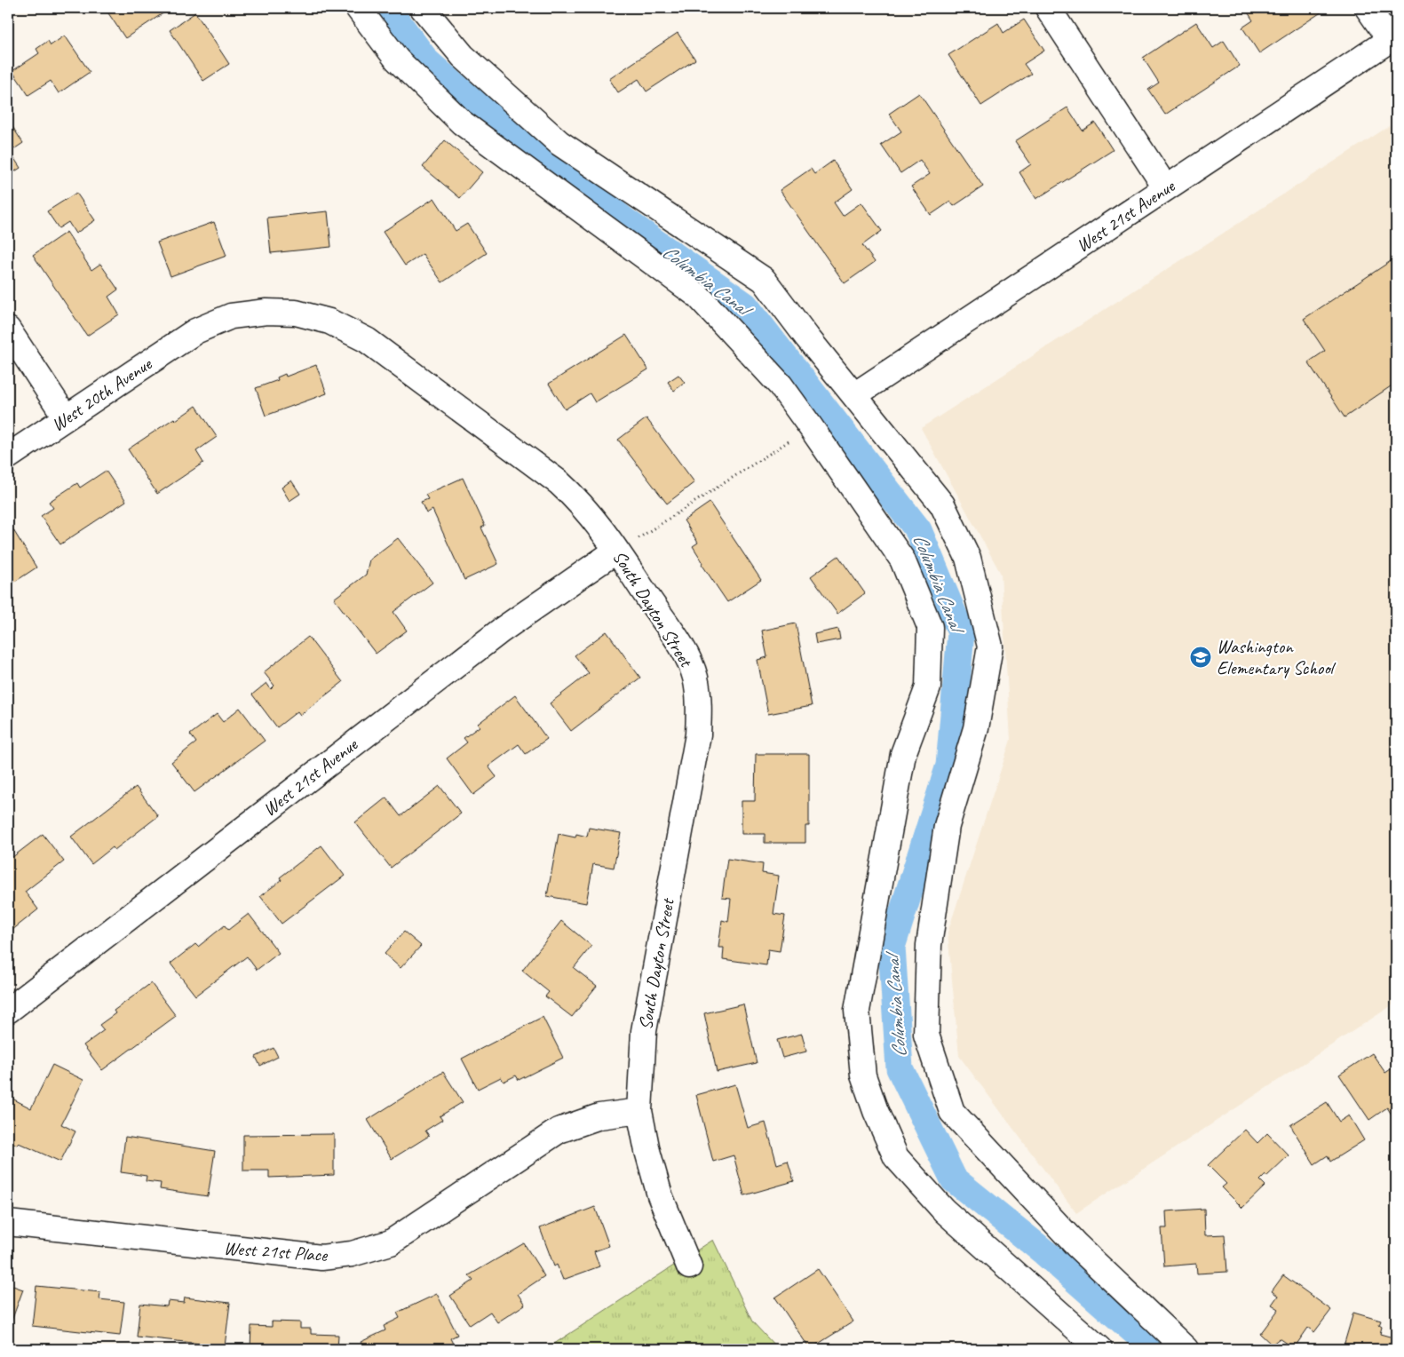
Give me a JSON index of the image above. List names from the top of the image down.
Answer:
{
  "streets": {
    "street": [
      "West 21st Avenue",
      "West 20th Avenue",
      "South Dayton Street",
      "West 21st Place"
    ]
  },
  "crossings": [
    ["West 21st Avenue", "South Dayton Street"],
    ["West 20th Avenue", "South Dayton Street"],
    ["South Dayton Street", "West 21st Place"]
  ],
  "water": ["Columbia Canal"],
  "places": {
    "school or university": ["Washington Elementary School"]
  }
}
